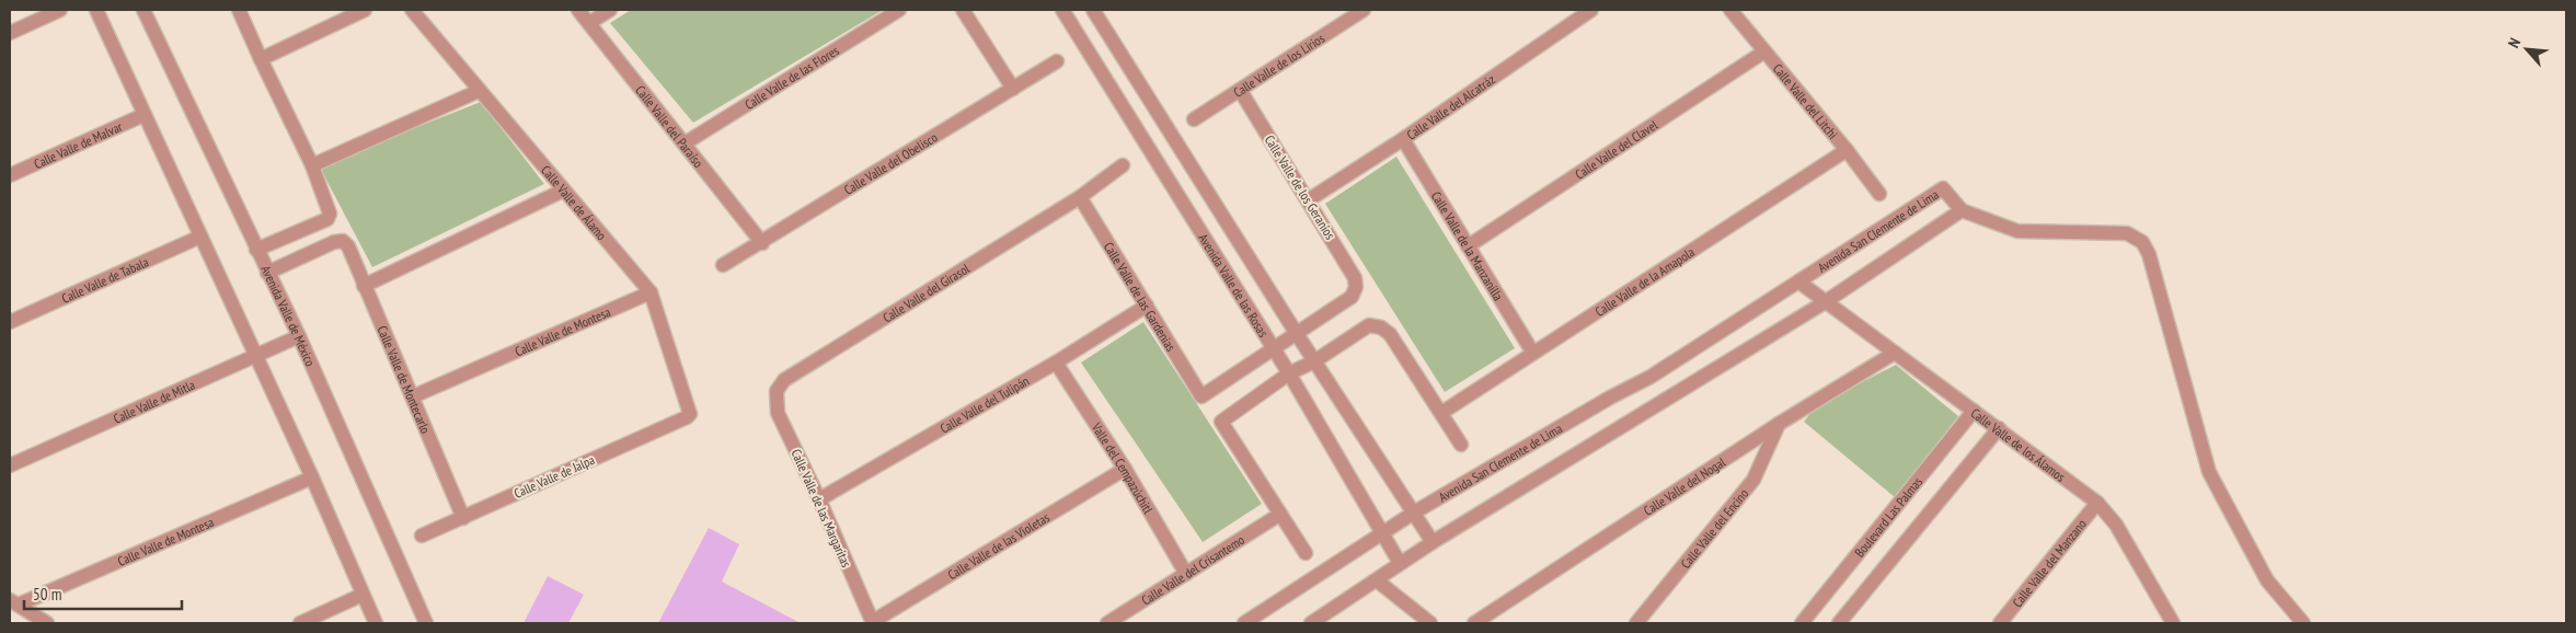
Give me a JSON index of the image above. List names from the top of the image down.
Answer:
{
  "streets": {
    "street": [
      "Calle Valle de los Lirios",
      "Calle Valle de las Flores",
      "Calle Valle del Litchi",
      "Calle Valle del Alcatráz",
      "Calle Valle del Paraíso",
      "Calle Valle de Malvar",
      "Calle Valle del Clavel",
      "Calle Valle del Obelisco",
      "Calle Valle de los Geranios",
      "Calle Valle de Álamo",
      "Avenida San Clemente de Lima",
      "Calle Valle de la Manzanilla",
      "Calle Valle de Tabala",
      "Calle Valle de la Amapola",
      "Avenida Valle de las Rosas",
      "Calle Valle del Girasol",
      "Calle Valle de las Gardenias",
      "Avenida Valle de México",
      "Calle Valle de Montesa",
      "Calle Valle de Montecarlo",
      "Calle Valle de Mitla",
      "Calle Valle del Tulipán",
      "Calle Valle de los Álamos",
      "Valle del Cempazúchitl",
      "Calle Valle de Jalpa",
      "Calle Valle del Nogal",
      "Calle Valle de las Margaritas",
      "Boulevard Las Palmas",
      "Calle Valle del Encino",
      "Calle Valle de las Violetas",
      "Calle Valle del Manzano",
      "Calle Valle del Crisantemo"
    ]
  },
  "crossings": [
    ["Calle Valle de los Lirios", "Calle Valle de los Geranios"],
    ["Calle Valle de las Flores", "Calle Valle del Paraíso"],
    ["Calle Valle del Litchi", "Calle Valle del Clavel"],
    ["Calle Valle del Litchi", "Calle Valle de la Amapola"],
    ["Calle Valle del Alcatráz", "Calle Valle de los Geranios"],
    ["Calle Valle del Alcatráz", "Calle Valle de la Manzanilla"],
    ["Calle Valle del Paraíso", "Calle Valle del Obelisco"],
    ["Calle Valle del Clavel", "Calle Valle de la Manzanilla"],
    ["Calle Valle de los Geranios", "Avenida Valle de las Rosas"],
    ["Calle Valle de Álamo", "Calle Valle de Montesa"],
    ["Calle Valle de Álamo", "Calle Valle de Jalpa"],
    ["Avenida San Clemente de Lima", "Avenida Valle de las Rosas"],
    ["Avenida San Clemente de Lima", "Calle Valle de los Álamos"],
    ["Calle Valle de la Manzanilla", "Calle Valle de la Amapola"],
    ["Avenida Valle de las Rosas", "Calle Valle de las Gardenias"],
    ["Calle Valle del Girasol", "Calle Valle de las Gardenias"],
    ["Calle Valle del Girasol", "Calle Valle de las Margaritas"],
    ["Calle Valle de las Gardenias", "Calle Valle del Tulipán"],
    ["Avenida Valle de México", "Calle Valle de Montecarlo"],
    ["Avenida Valle de México", "Calle Valle de Mitla"],
    ["Calle Valle de Montesa", "Calle Valle de Montecarlo"],
    ["Calle Valle de Montecarlo", "Calle Valle de Jalpa"],
    ["Calle Valle del Tulipán", "Valle del Cempazúchitl"],
    ["Calle Valle del Tulipán", "Calle Valle de las Margaritas"],
    ["Calle Valle de los Álamos", "Calle Valle del Nogal"],
    ["Calle Valle de los Álamos", "Boulevard Las Palmas"],
    ["Calle Valle de los Álamos", "Calle Valle del Manzano"],
    ["Valle del Cempazúchitl", "Calle Valle de las Violetas"],
    ["Valle del Cempazúchitl", "Calle Valle del Crisantemo"],
    ["Calle Valle del Nogal", "Calle Valle del Encino"],
    ["Calle Valle de las Margaritas", "Calle Valle de las Violetas"]
  ],
  "scale_bar": "50 m",
  "north": "top left"
}
